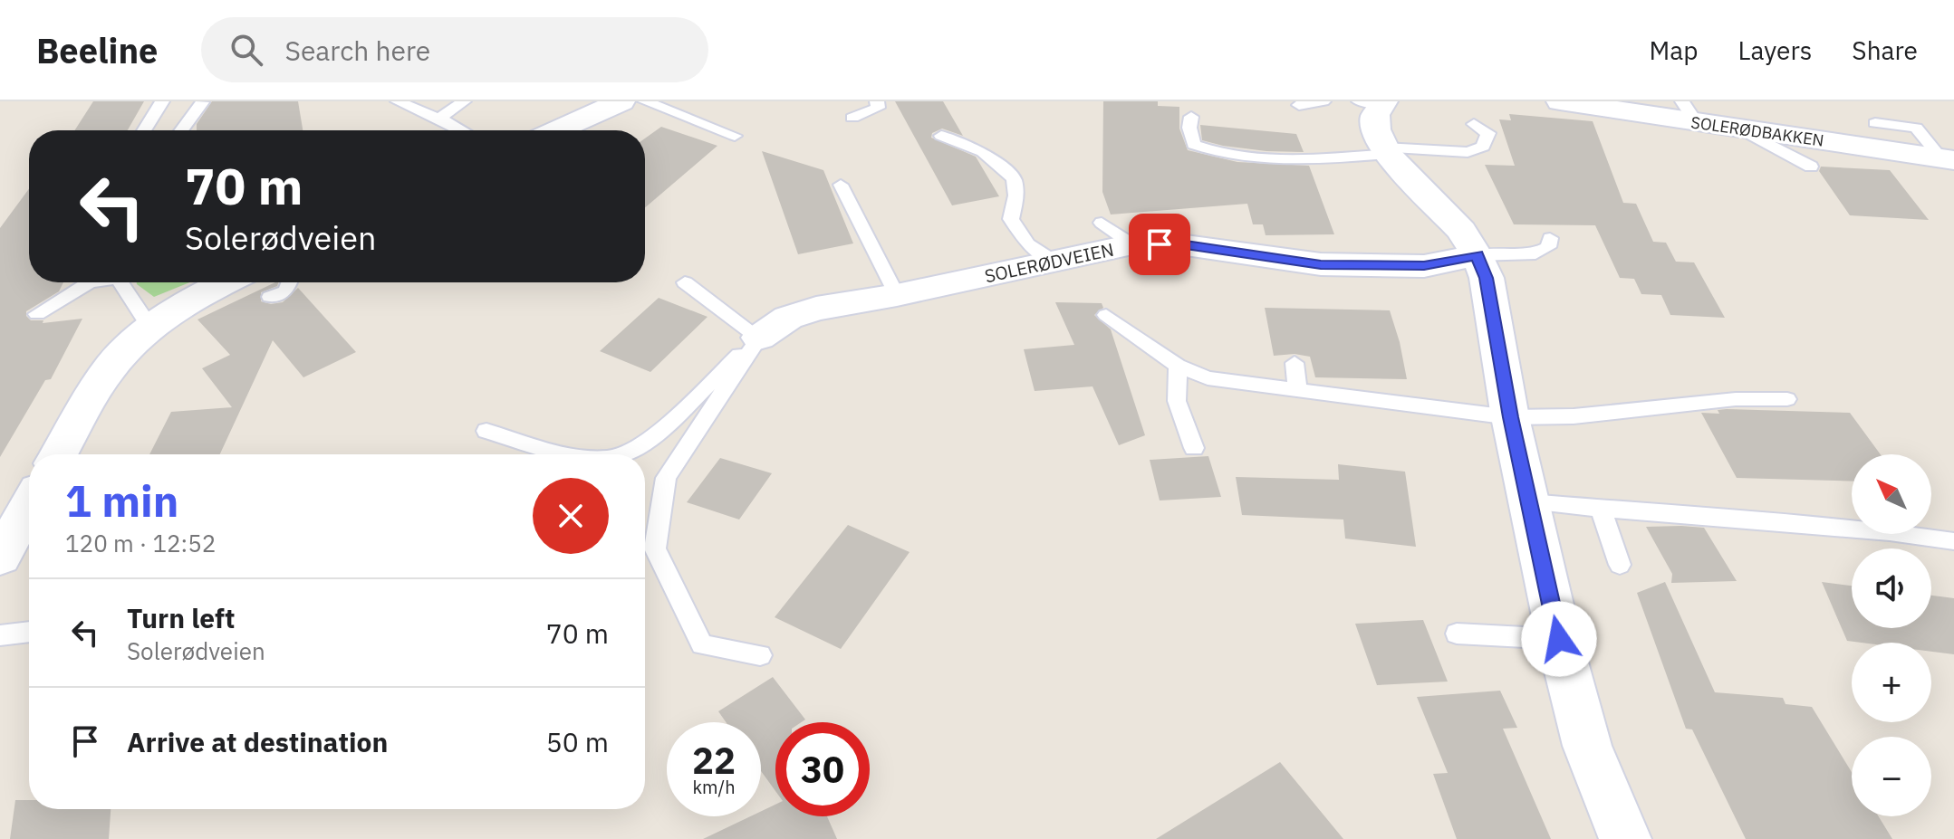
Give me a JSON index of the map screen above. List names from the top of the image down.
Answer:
{
  "streets": {
    "street": ["SOLERØDBAKKEN", "SOLERØDVEIEN"]
  },
  "north": "top left",
  "page": {
    "header": "Beeline",
    "search": "Search here",
    "nav": ["Map", "Layers", "Share"],
    "turn": ["70 m", "Solerødveien"],
    "map_buttons": ["+", "−"],
    "heading": ["1 min", "120 m · 12:52"],
    "list": [
      {
        "name": "Turn left",
        "note": "Solerødveien",
        "value": "70 m"
      },
      {
        "name": "Arrive at destination",
        "value": "50 m"
      }
    ],
    "speed": "22 km/h",
    "limit": "30"
  }
}
